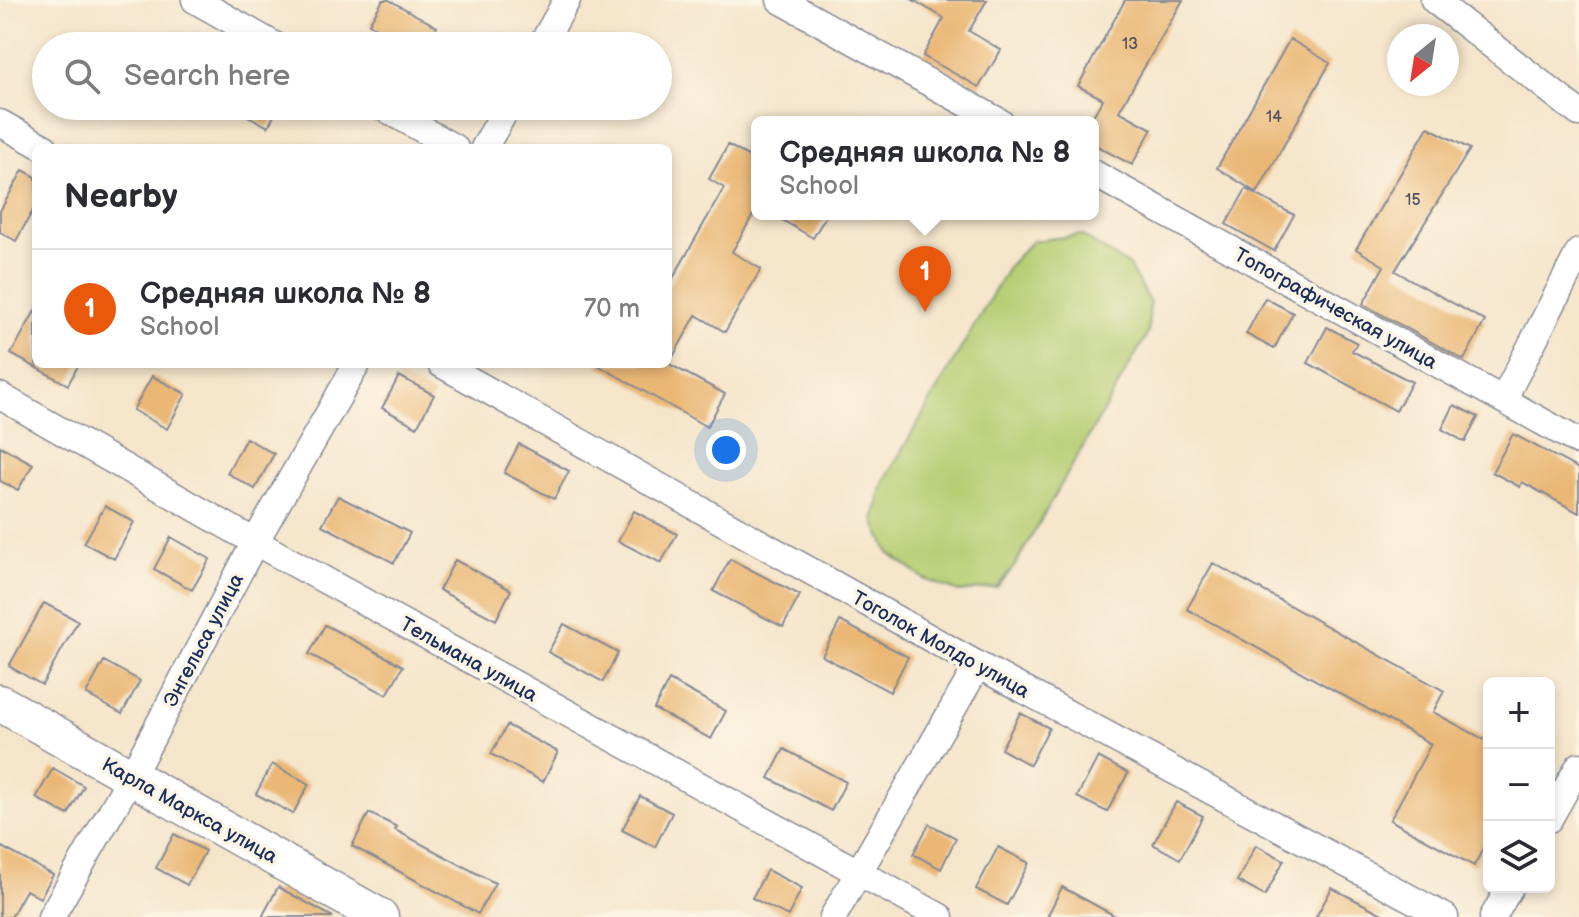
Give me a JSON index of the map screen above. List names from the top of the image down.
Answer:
{
  "streets": {
    "street": [
      "Топографическая улица",
      "Энгельса улица",
      "Тоголок Молдо улица",
      "Тельмана улица",
      "Карла Маркса улица"
    ]
  },
  "crossings": [
    ["Энгельса улица", "Тельмана улица"],
    ["Энгельса улица", "Карла Маркса улица"]
  ],
  "house_numbers": ["13", "14", "15"],
  "north": "bottom left",
  "page": {
    "search": "Search here",
    "popup": ["Средняя школа № 8", "School"],
    "heading": "Nearby",
    "pins": "1",
    "list": [
      {
        "mark": "1",
        "name": "Средняя школа № 8",
        "note": "School",
        "value": "70 m"
      }
    ],
    "map_buttons": ["+", "−"]
  }
}
